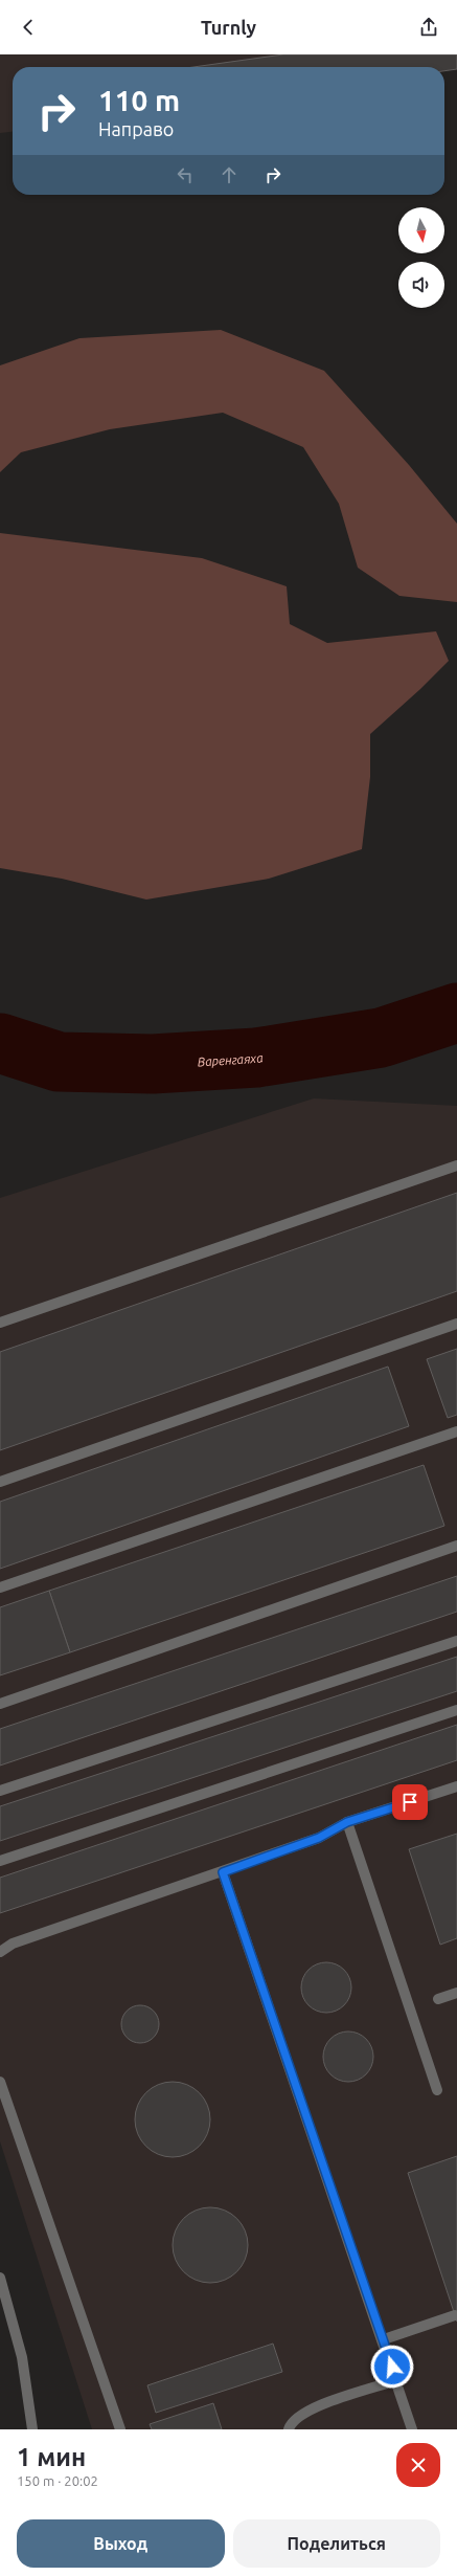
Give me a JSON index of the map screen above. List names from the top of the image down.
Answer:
{
  "water": ["Варенгаяха"],
  "north": "bottom",
  "page": {
    "header": "Turnly",
    "turn": ["110 m", "Направо"],
    "heading": ["1 мин", "150 m · 20:02"],
    "buttons": ["Выход", "Поделиться"]
  }
}
